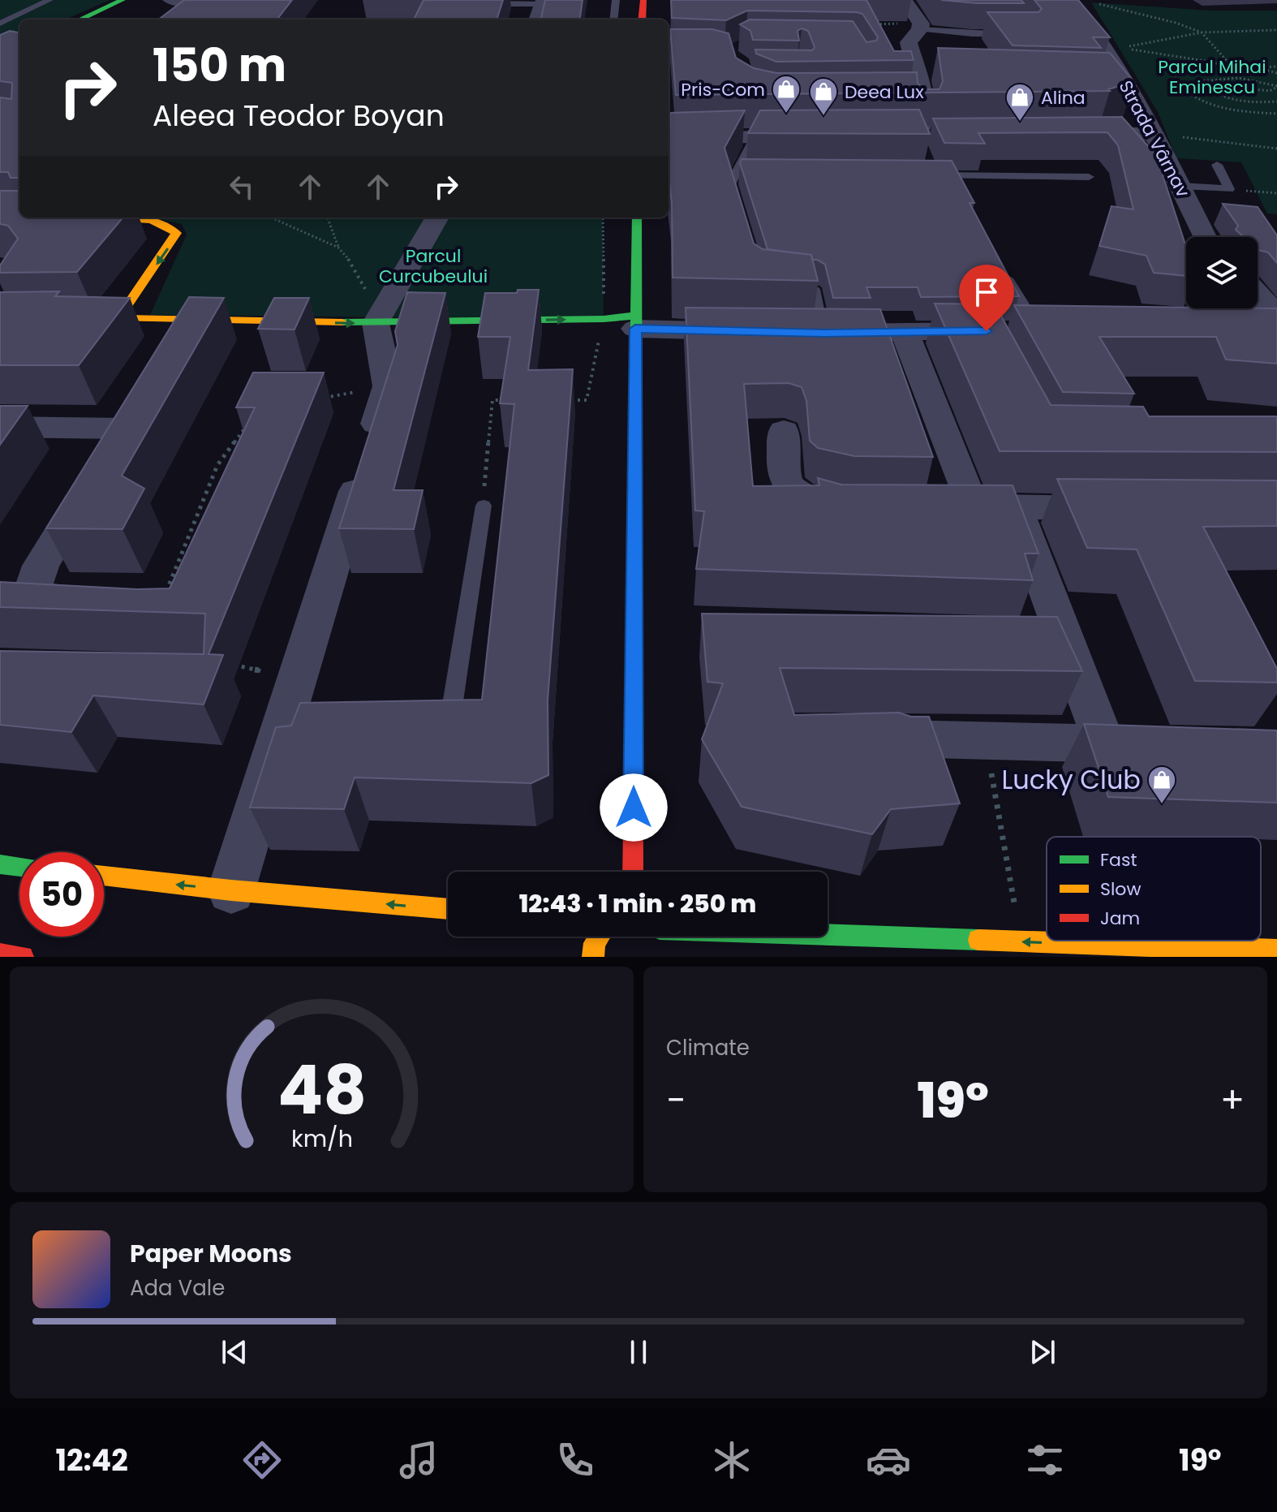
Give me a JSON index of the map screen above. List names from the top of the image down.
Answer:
{
  "streets": {
    "street": ["Strada Vârnav"]
  },
  "parks": ["Parcul Mihai Eminescu", "Parcul Curcubeului"],
  "places": {
    "shop": [
      "Pris-Com",
      "Deea Lux",
      "Alina",
      "Lucky Club"
    ]
  },
  "legend": ["Fast", "Slow", "Jam"],
  "page": {
    "turn": ["150 m", "Aleea Teodor Boyan"],
    "limit": "50",
    "trip": "12:43 · 1 min · 250 m",
    "tile": "Climate",
    "heat": ["−", "19°", "+"],
    "song": ["Paper Moons", "Ada Vale"],
    "tabs": ["12:42", "19°"],
    "gauge": ["48", "km/h"]
  }
}
